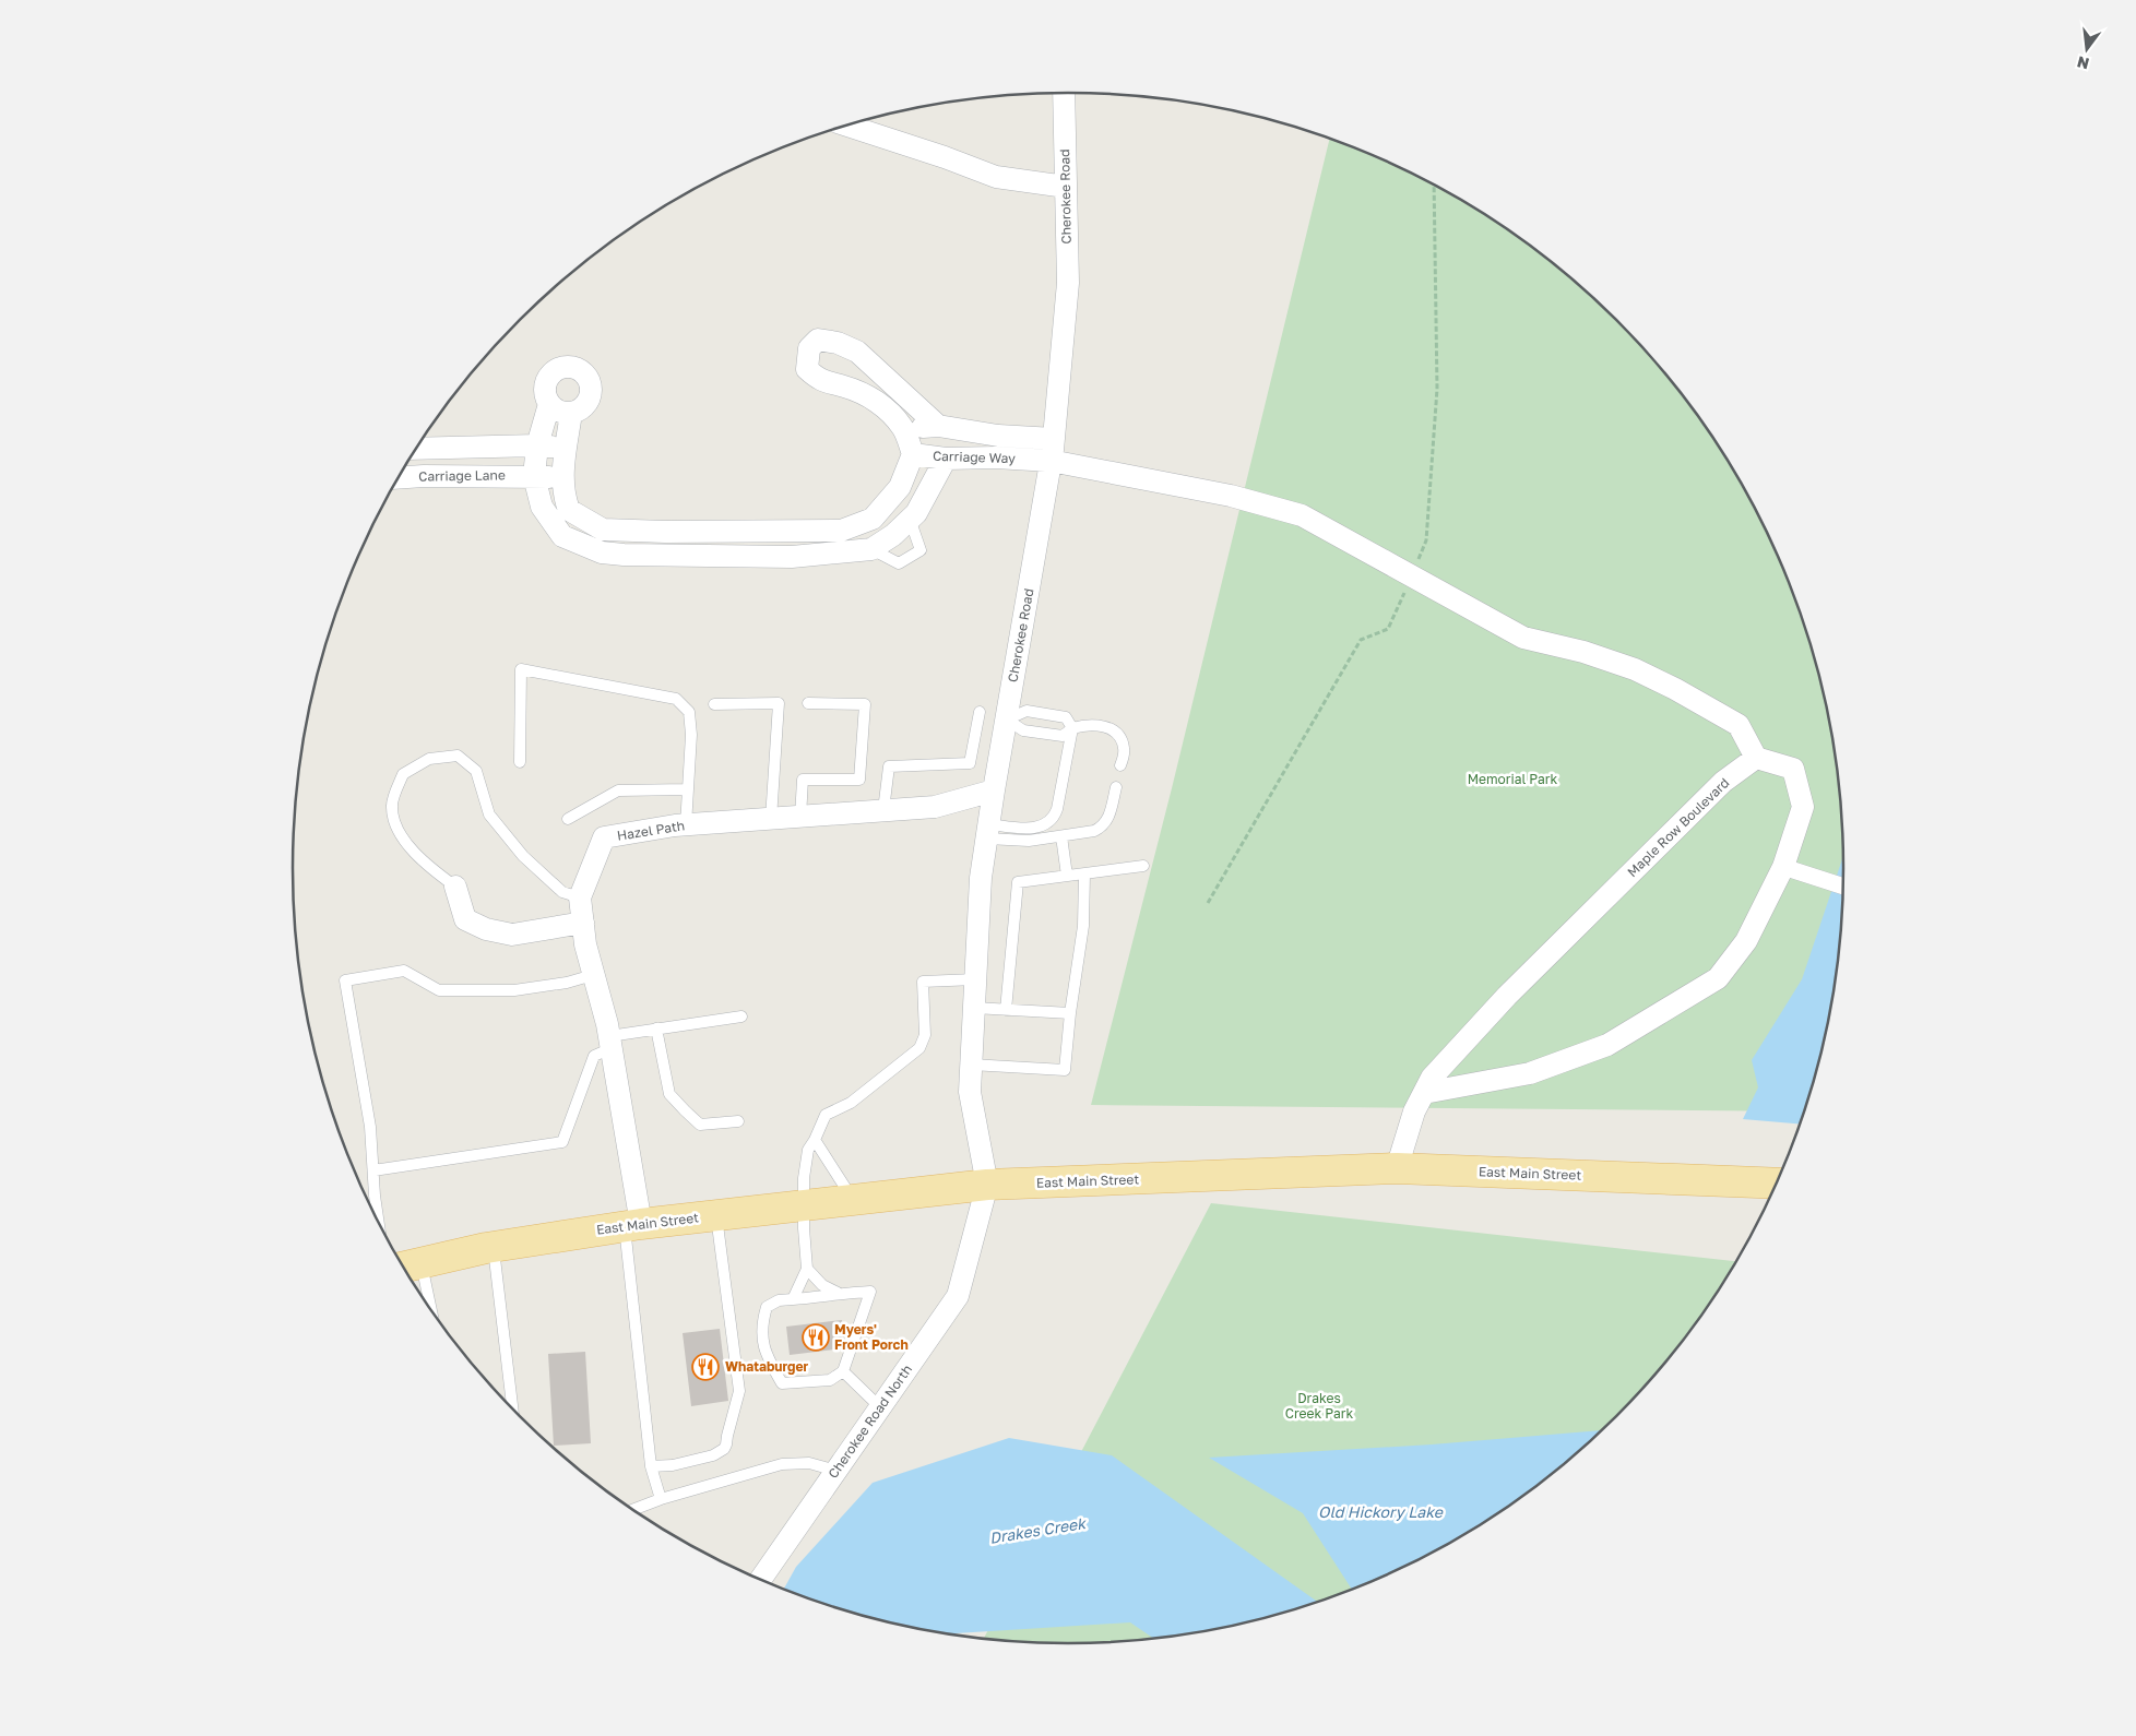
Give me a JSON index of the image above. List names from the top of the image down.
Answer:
{
  "streets": {
    "main road": ["East Main Street"],
    "street": [
      "Cherokee Road",
      "Carriage Way",
      "Carriage Lane",
      "Maple Row Boulevard",
      "Hazel Path",
      "Cherokee Road North"
    ]
  },
  "crossings": [
    ["Cherokee Road", "Carriage Way"],
    ["Cherokee Road", "Hazel Path"],
    ["Cherokee Road", "East Main Street"],
    ["Cherokee Road", "Cherokee Road North"],
    ["Carriage Way", "Maple Row Boulevard"],
    ["Maple Row Boulevard", "East Main Street"],
    ["Hazel Path", "East Main Street"],
    ["East Main Street", "Cherokee Road North"]
  ],
  "water": ["Old Hickory Lake", "Drakes Creek"],
  "parks": ["Memorial Park", "Drakes Creek Park"],
  "places": {
    "restaurant": ["Myers' Front Porch", "Whataburger"]
  },
  "north": "bottom"
}
